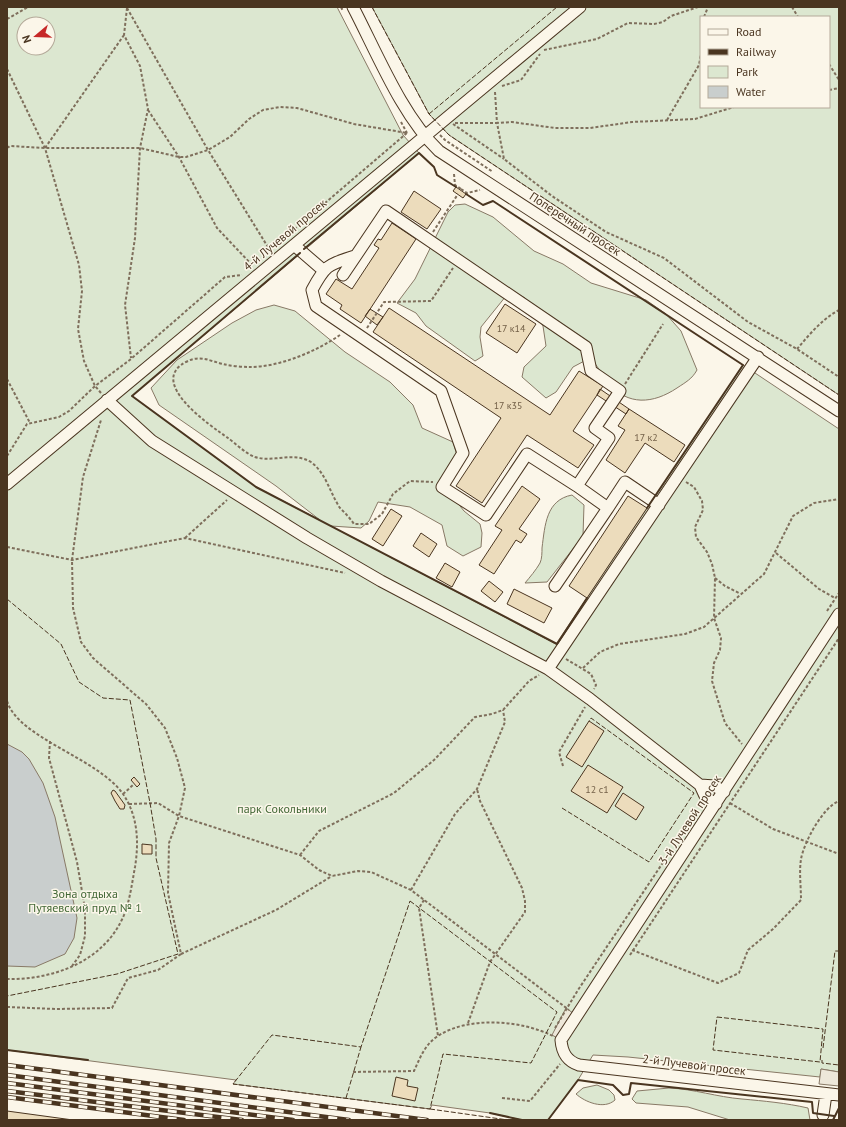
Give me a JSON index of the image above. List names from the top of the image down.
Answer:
{
  "streets": {
    "street": [
      "Поперечный просек",
      "4-й Лучевой просек",
      "3-й Лучевой просек",
      "2-й Лучевой просек"
    ]
  },
  "crossings": [
    ["Поперечный просек", "4-й Лучевой просек"]
  ],
  "parks": ["парк Сокольники", "Зона отдыха Путяевский пруд № 1"],
  "house_numbers": [
    "17 к14",
    "17 к35",
    "17 к2",
    "12 c1"
  ],
  "legend": [
    "Road",
    "Railway",
    "Park",
    "Water"
  ],
  "north": "left"
}
